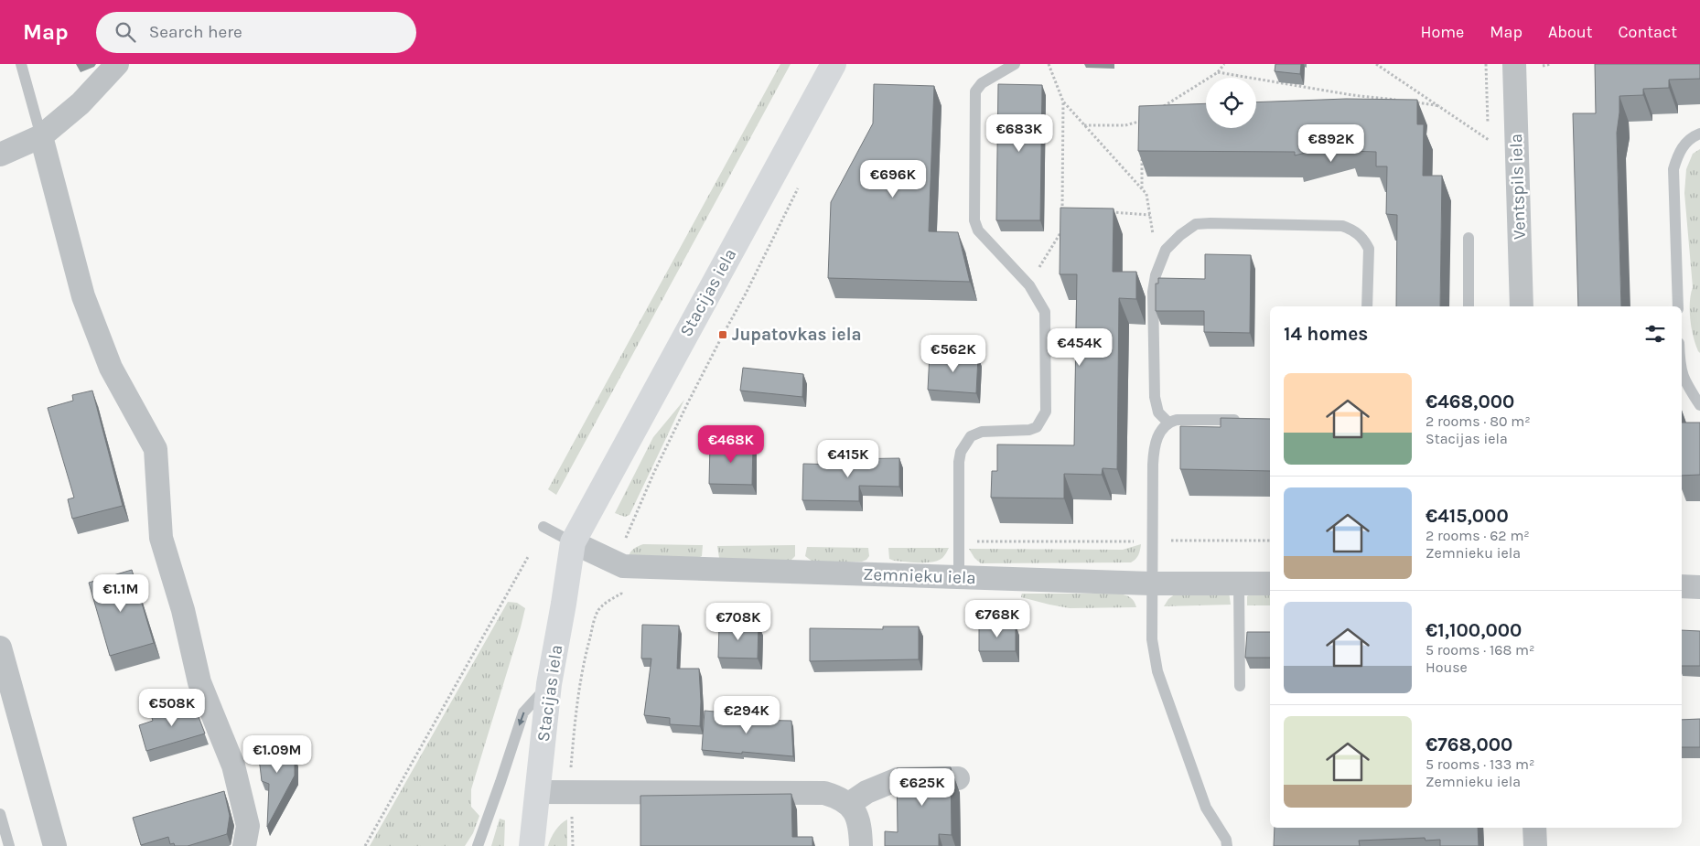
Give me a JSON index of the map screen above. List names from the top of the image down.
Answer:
{
  "streets": {
    "main road": ["Stacijas iela"],
    "street": ["Ventspils iela", "Zemnieku iela"]
  },
  "crossings": [
    ["Stacijas iela", "Zemnieku iela"]
  ],
  "places": {
    "transit": ["Jupatovkas iela"]
  },
  "page": {
    "header": "Map",
    "search": "Search here",
    "nav": [
      "Home",
      "Map",
      "About",
      "Contact"
    ],
    "price": [
      "€683K",
      "€892K",
      "€696K",
      "€454K",
      "€562K",
      "€468K",
      "€415K",
      "€1.1M",
      "€768K",
      "€708K",
      "€508K",
      "€294K",
      "€1.09M",
      "€625K"
    ],
    "heading": "14 homes",
    "list": [
      {
        "name": "€468,000",
        "note": "2 rooms · 80 m² · Stacijas iela"
      },
      {
        "name": "€415,000",
        "note": "2 rooms · 62 m² · Zemnieku iela"
      },
      {
        "name": "€1,100,000",
        "note": "5 rooms · 168 m² · House"
      },
      {
        "name": "€768,000",
        "note": "5 rooms · 133 m² · Zemnieku iela"
      }
    ]
  }
}
